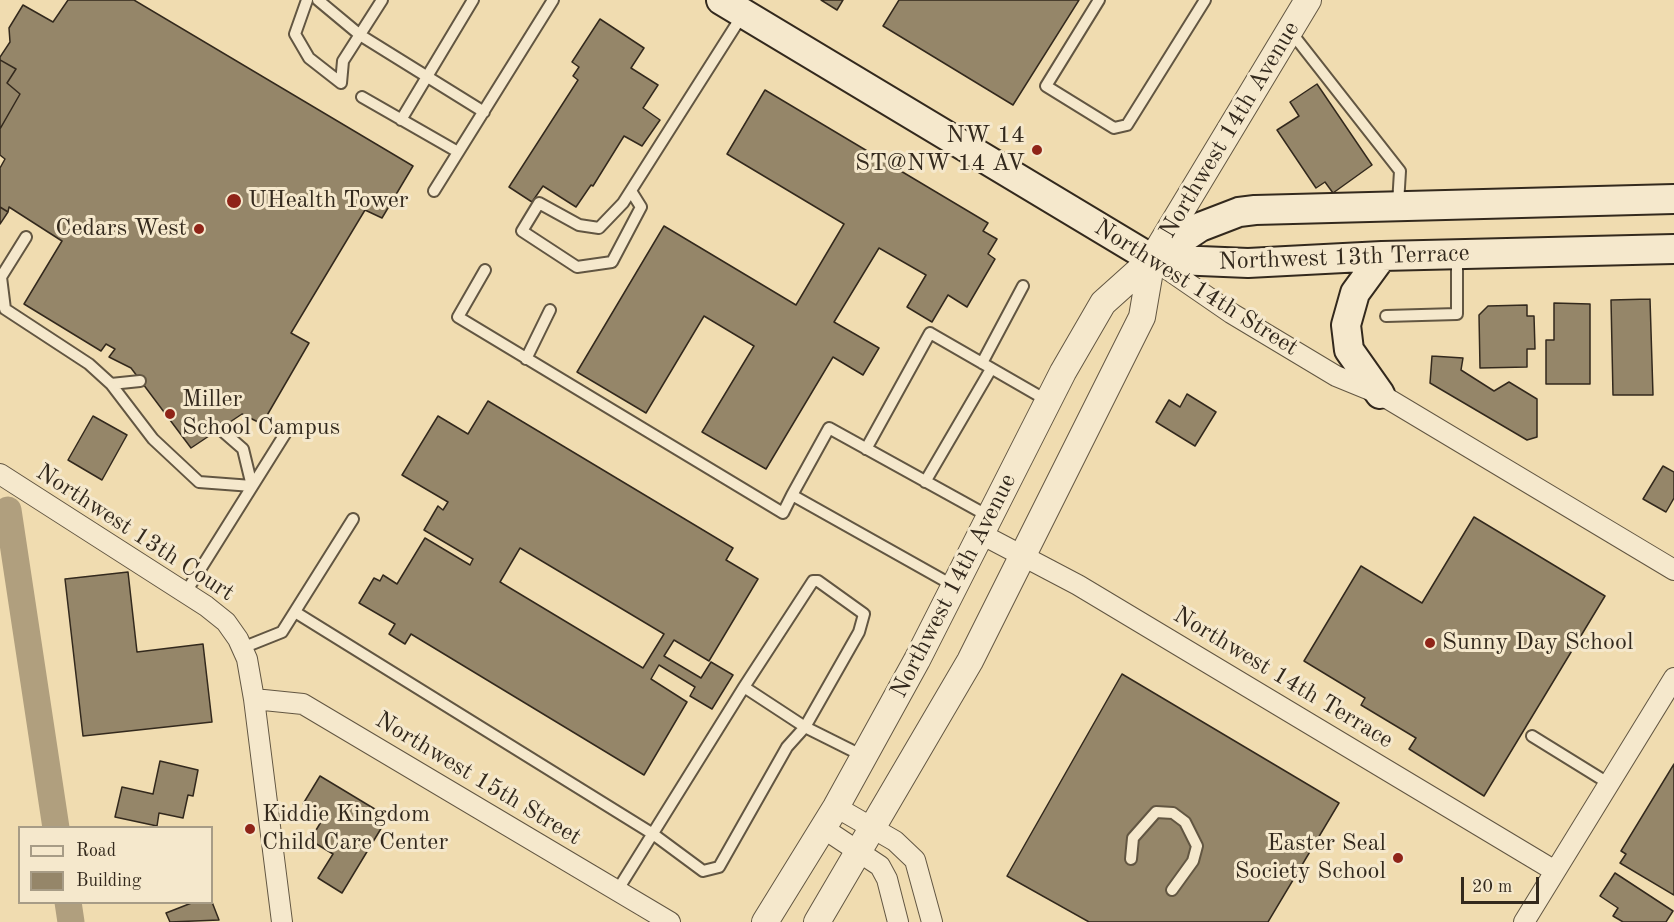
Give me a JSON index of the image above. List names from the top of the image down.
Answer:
{
  "streets": {
    "main road": ["Northwest 13th Terrace", "Northwest 14th Street"],
    "street": [
      "Northwest 14th Avenue",
      "Northwest 13th Court",
      "Northwest 14th Terrace",
      "Northwest 15th Street"
    ]
  },
  "crossings": [
    ["Northwest 14th Avenue", "Northwest 13th Terrace"],
    ["Northwest 14th Avenue", "Northwest 14th Street"],
    ["Northwest 14th Avenue", "Northwest 14th Terrace"],
    ["Northwest 13th Terrace", "Northwest 14th Street"],
    ["Northwest 13th Court", "Northwest 15th Street"]
  ],
  "places": [
    "NW 14 ST@NW 14 AV",
    "UHealth Tower",
    "Cedars West",
    "Miller School Campus",
    "Sunny Day School",
    "Kiddie Kingdom Child Care Center",
    "Easter Seal Society School"
  ],
  "legend": ["Road", "Building"],
  "scale_bar": "20 m"
}
